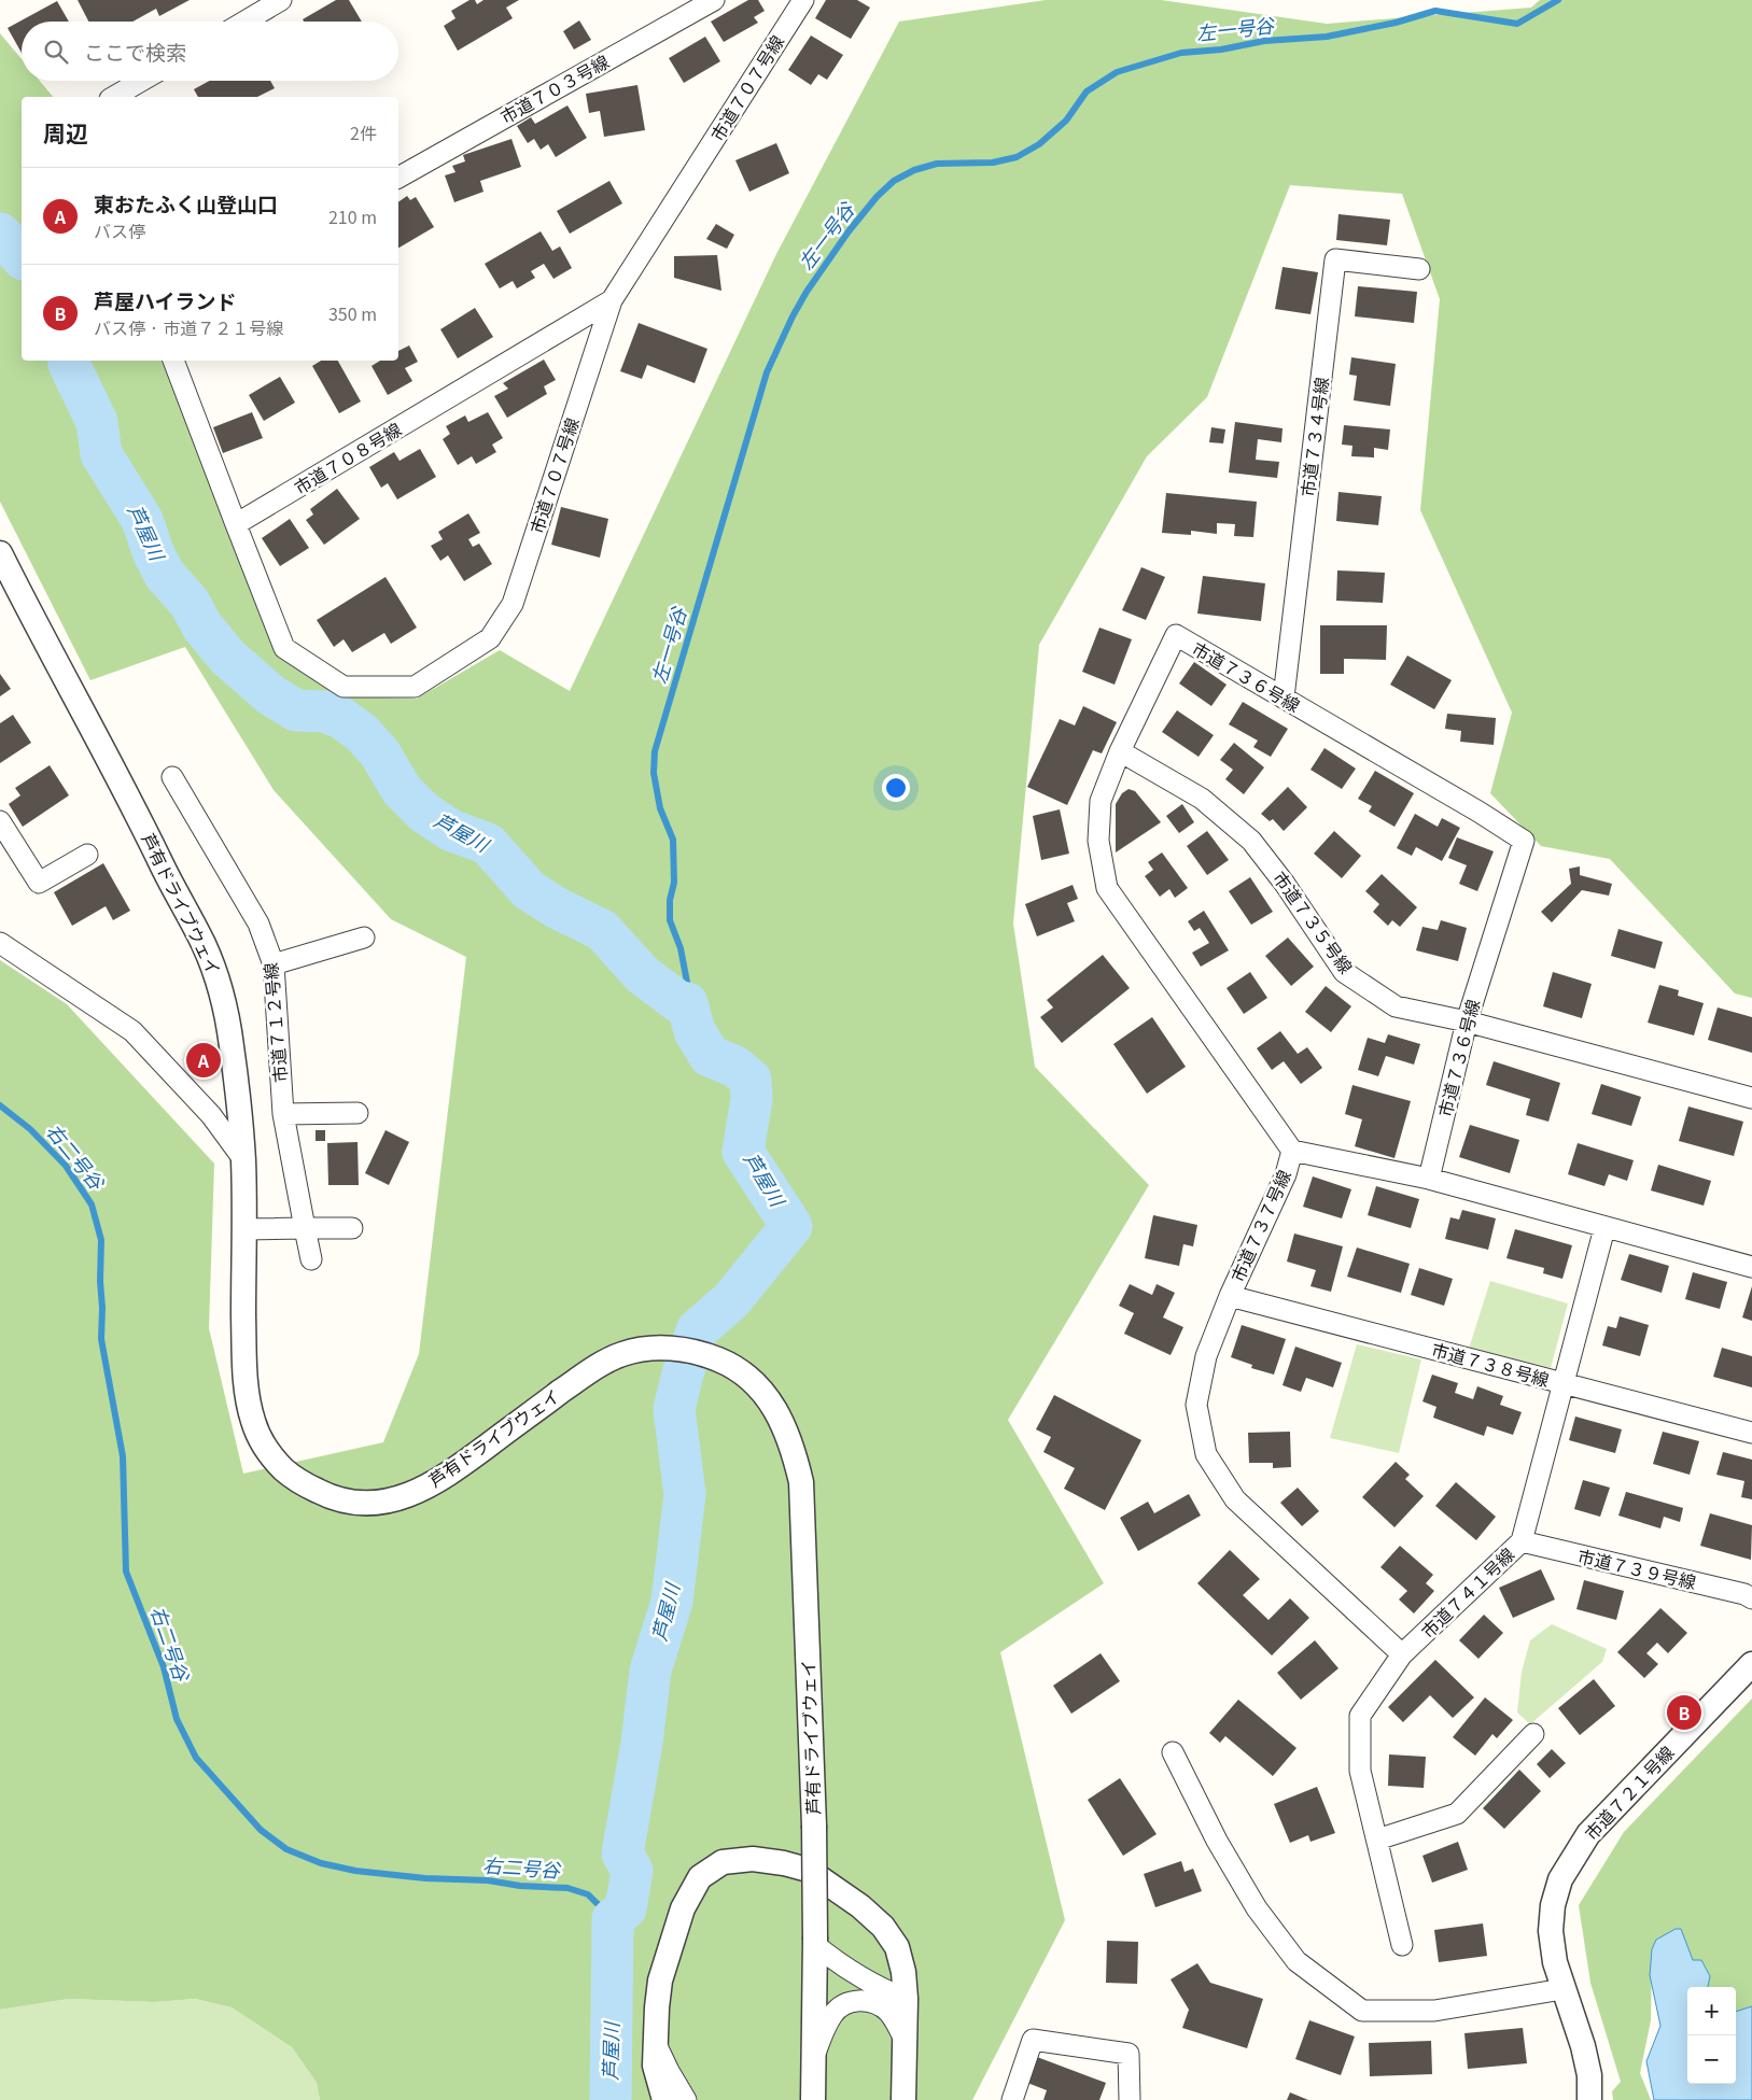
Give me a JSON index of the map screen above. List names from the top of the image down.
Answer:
{
  "streets": {
    "street": [
      "市道７０７号線",
      "市道７０３号線",
      "市道７３４号線",
      "市道７０８号線",
      "市道７３６号線",
      "芦有ドライブウェイ",
      "市道７３５号線",
      "市道７１２号線",
      "市道７３７号線",
      "市道７３８号線",
      "市道７３９号線",
      "市道７４１号線",
      "市道７２１号線"
    ]
  },
  "crossings": [
    ["市道７０７号線", "市道７０８号線"],
    ["市道７３４号線", "市道７３６号線"],
    ["市道７３６号線", "市道７３５号線"],
    ["市道７３６号線", "市道７３７号線"],
    ["市道７３７号線", "市道７３８号線"],
    ["市道７３７号線", "市道７４１号線"],
    ["市道７３８号線", "市道７４１号線"],
    ["市道７３９号線", "市道７４１号線"]
  ],
  "water": ["左一号谷", "芦屋川", "右二号谷"],
  "page": {
    "search": "ここで検索",
    "heading": ["周辺", "2件"],
    "list": [
      {
        "mark": "A",
        "name": "東おたふく山登山口",
        "note": "バス停",
        "value": "210 m"
      },
      {
        "mark": "B",
        "name": "芦屋ハイランド",
        "note": "バス停 · 市道７２１号線",
        "value": "350 m"
      }
    ],
    "pins": ["A", "B"],
    "map_buttons": ["+", "−"]
  }
}
